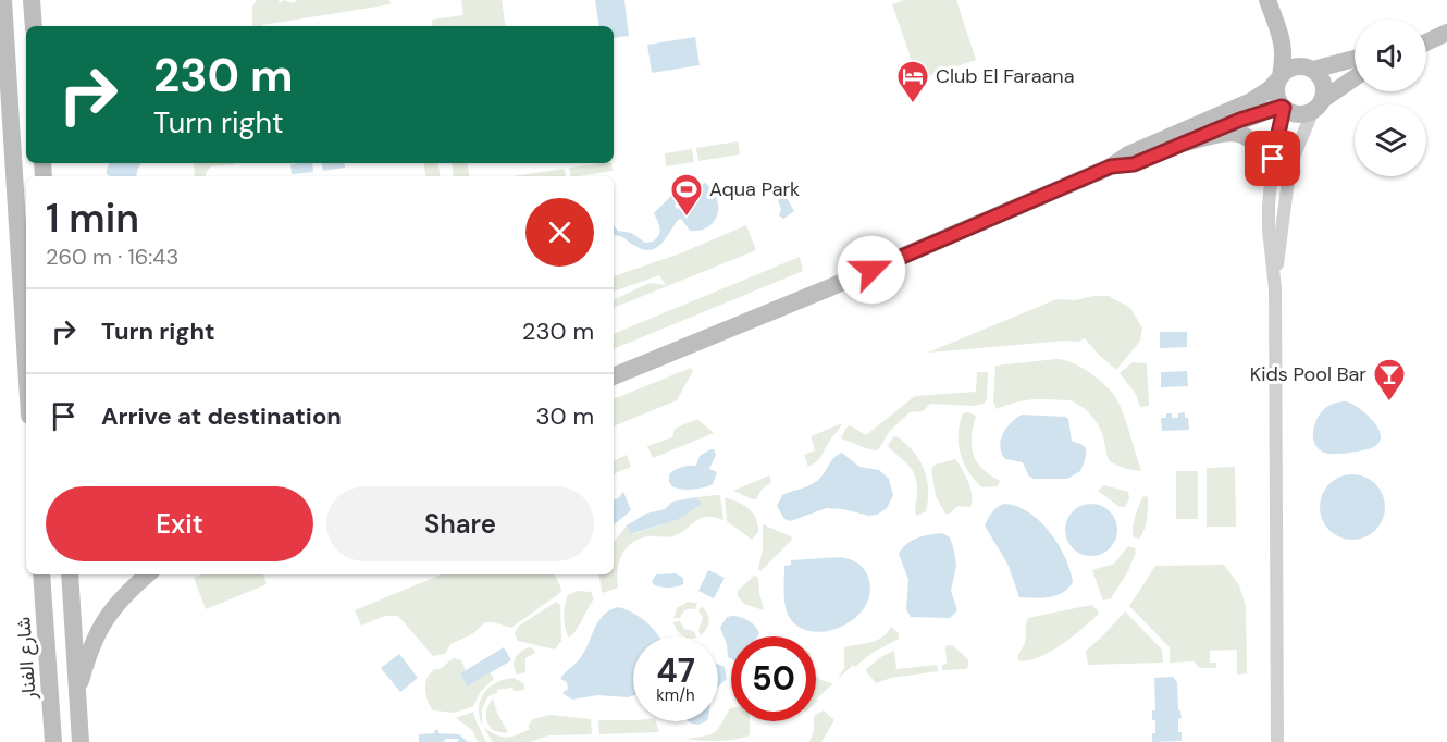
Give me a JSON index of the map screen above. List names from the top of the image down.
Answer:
{
  "streets": {
    "main road": ["شارع الفنار"]
  },
  "places": {
    "hotel": ["Club El Faraana"],
    "sports": ["Aqua Park"],
    "bar": ["Kids Pool Bar"]
  },
  "page": {
    "turn": ["230 m", "Turn right"],
    "heading": ["1 min", "260 m · 16:43"],
    "list": [
      {
        "name": "Turn right",
        "value": "230 m"
      },
      {
        "name": "Arrive at destination",
        "value": "30 m"
      }
    ],
    "buttons": ["Exit", "Share"],
    "speed": "47 km/h",
    "limit": "50"
  }
}
